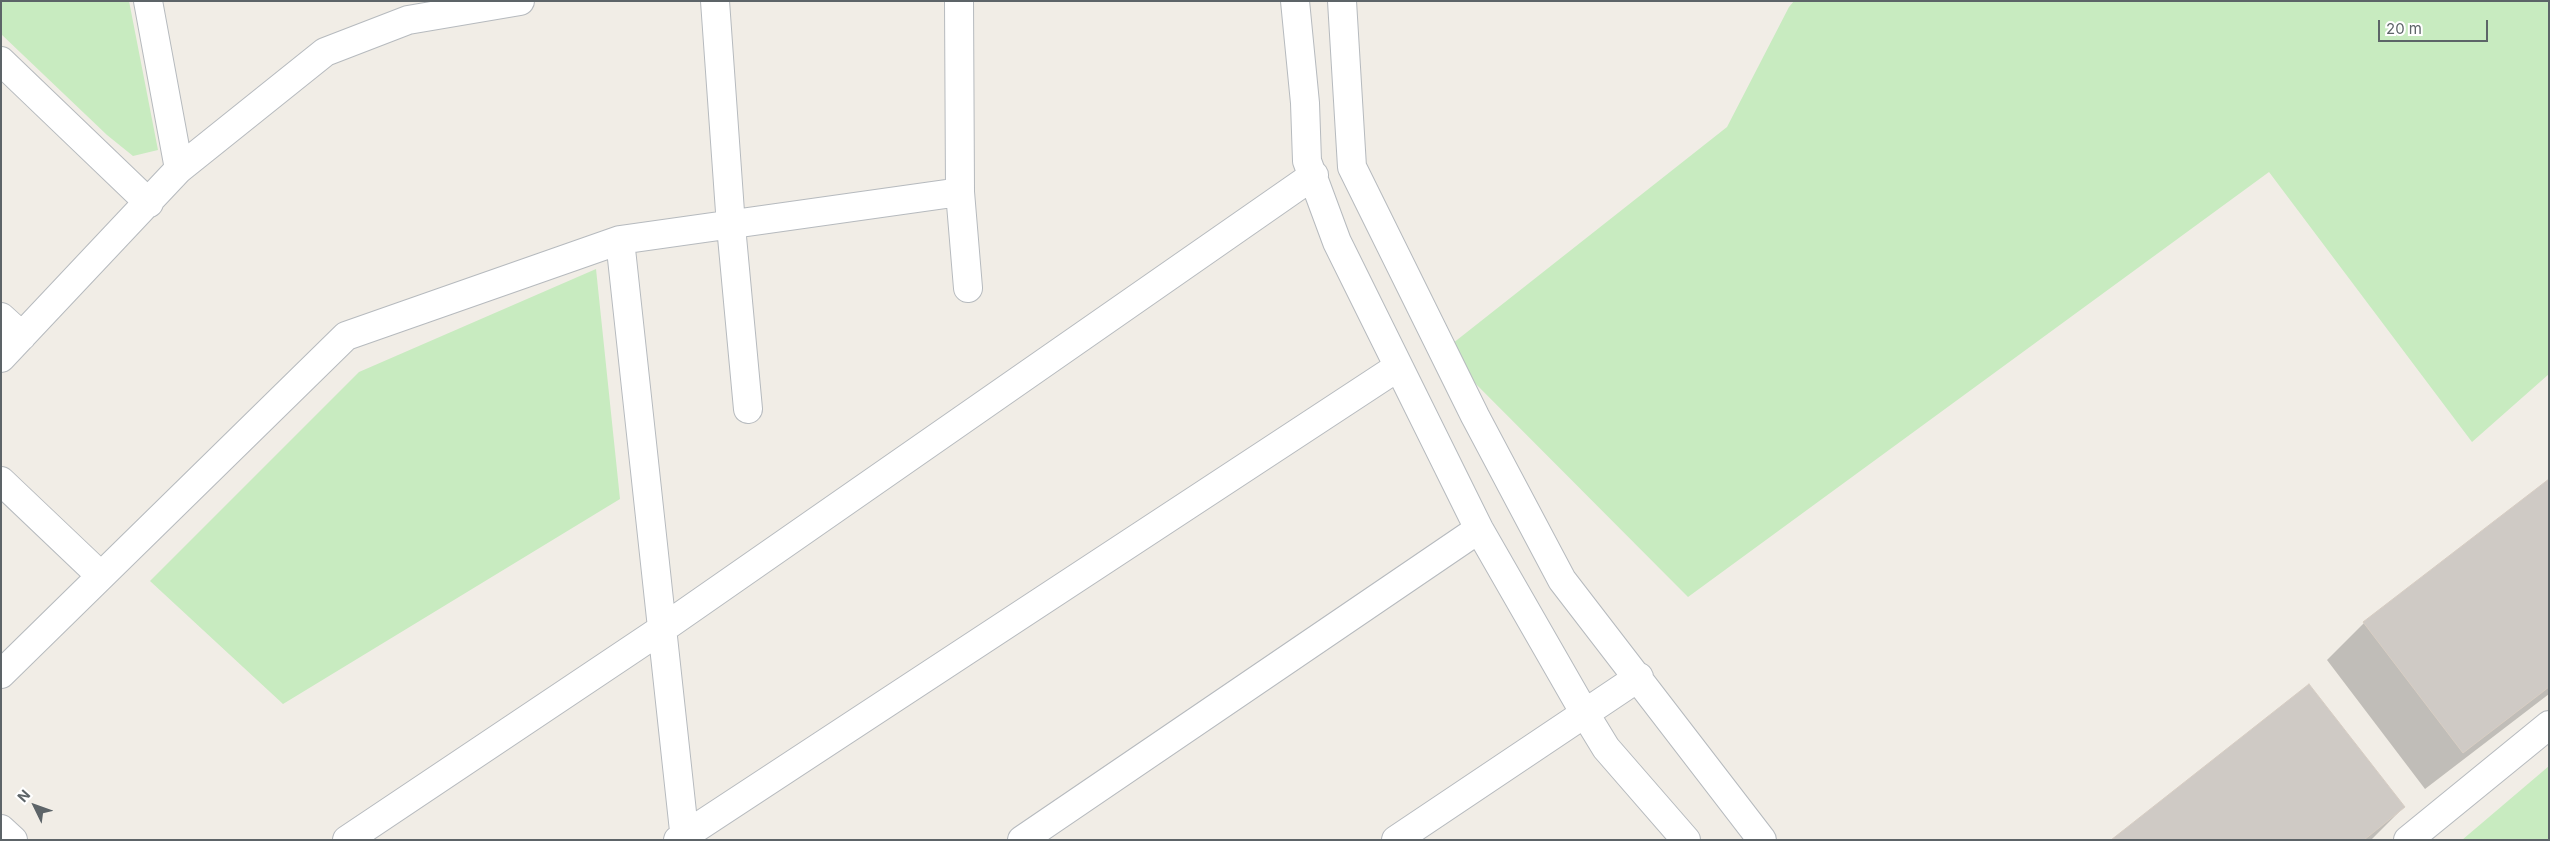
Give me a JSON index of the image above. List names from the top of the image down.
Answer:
{
  "scale_bar": "20 m",
  "north": "top left"
}
